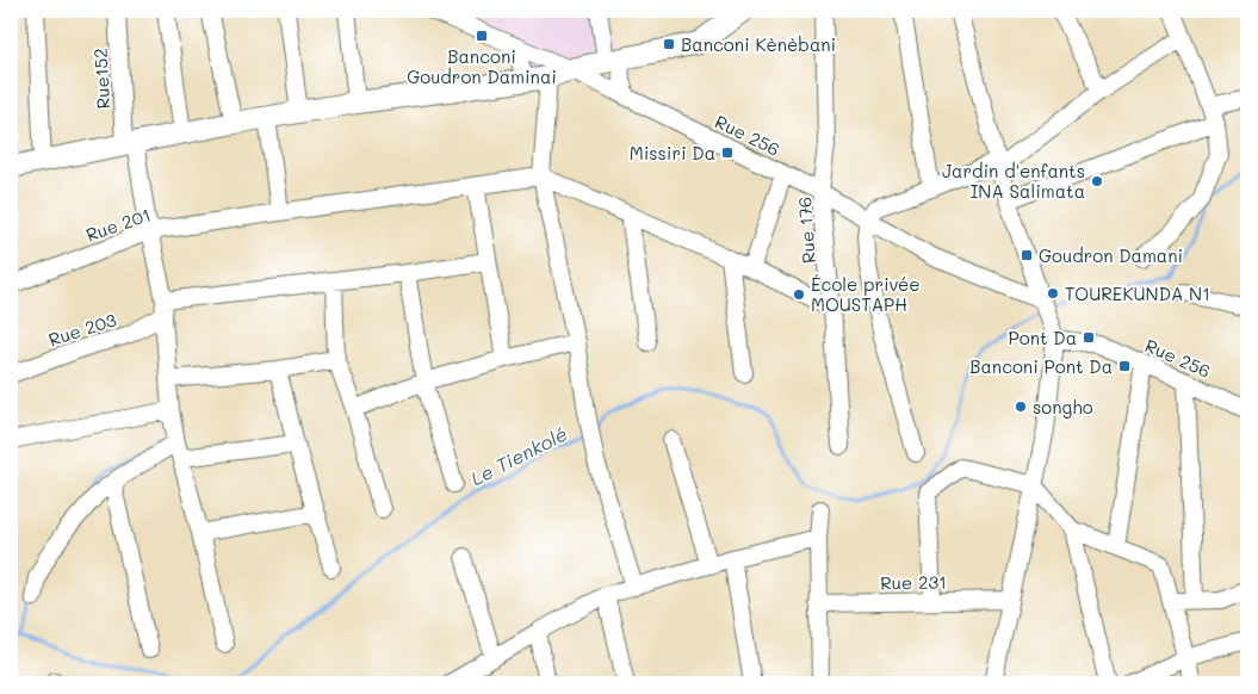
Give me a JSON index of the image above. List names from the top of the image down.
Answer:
{
  "streets": {
    "street": [
      "Rue152",
      "Rue 256",
      "Rue 201",
      "Rue 176",
      "Rue 203",
      "Rue 231"
    ]
  },
  "crossings": [
    ["Rue152", "Rue 201"],
    ["Rue152", "Rue 203"],
    ["Rue 256", "Rue 176"]
  ],
  "water": ["Le Tienkolé"],
  "places": {
    "transit": [
      "Banconi Goudron Daminai",
      "Banconi Kènèbani",
      "Missiri Da",
      "Goudron Damani",
      "Pont Da",
      "Banconi Pont Da"
    ],
    "other": [
      "Jardin d'enfants INA Salimata",
      "TOUREKUNDA N1",
      "École privée MOUSTAPH",
      "songho"
    ]
  }
}
